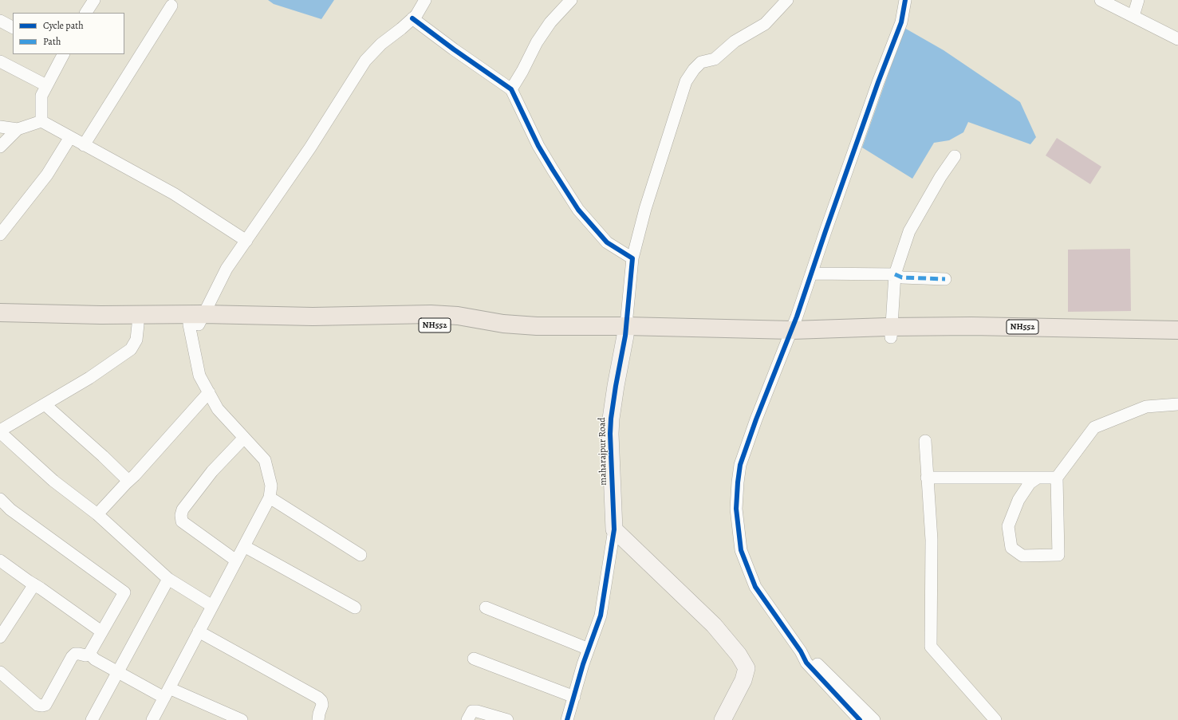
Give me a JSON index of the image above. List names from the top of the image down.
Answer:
{
  "streets": {
    "highway": ["NH552"],
    "street": ["maharajpur Road"]
  },
  "crossings": [
    ["NH552", "maharajpur Road"]
  ],
  "legend": ["Cycle path", "Path"]
}
